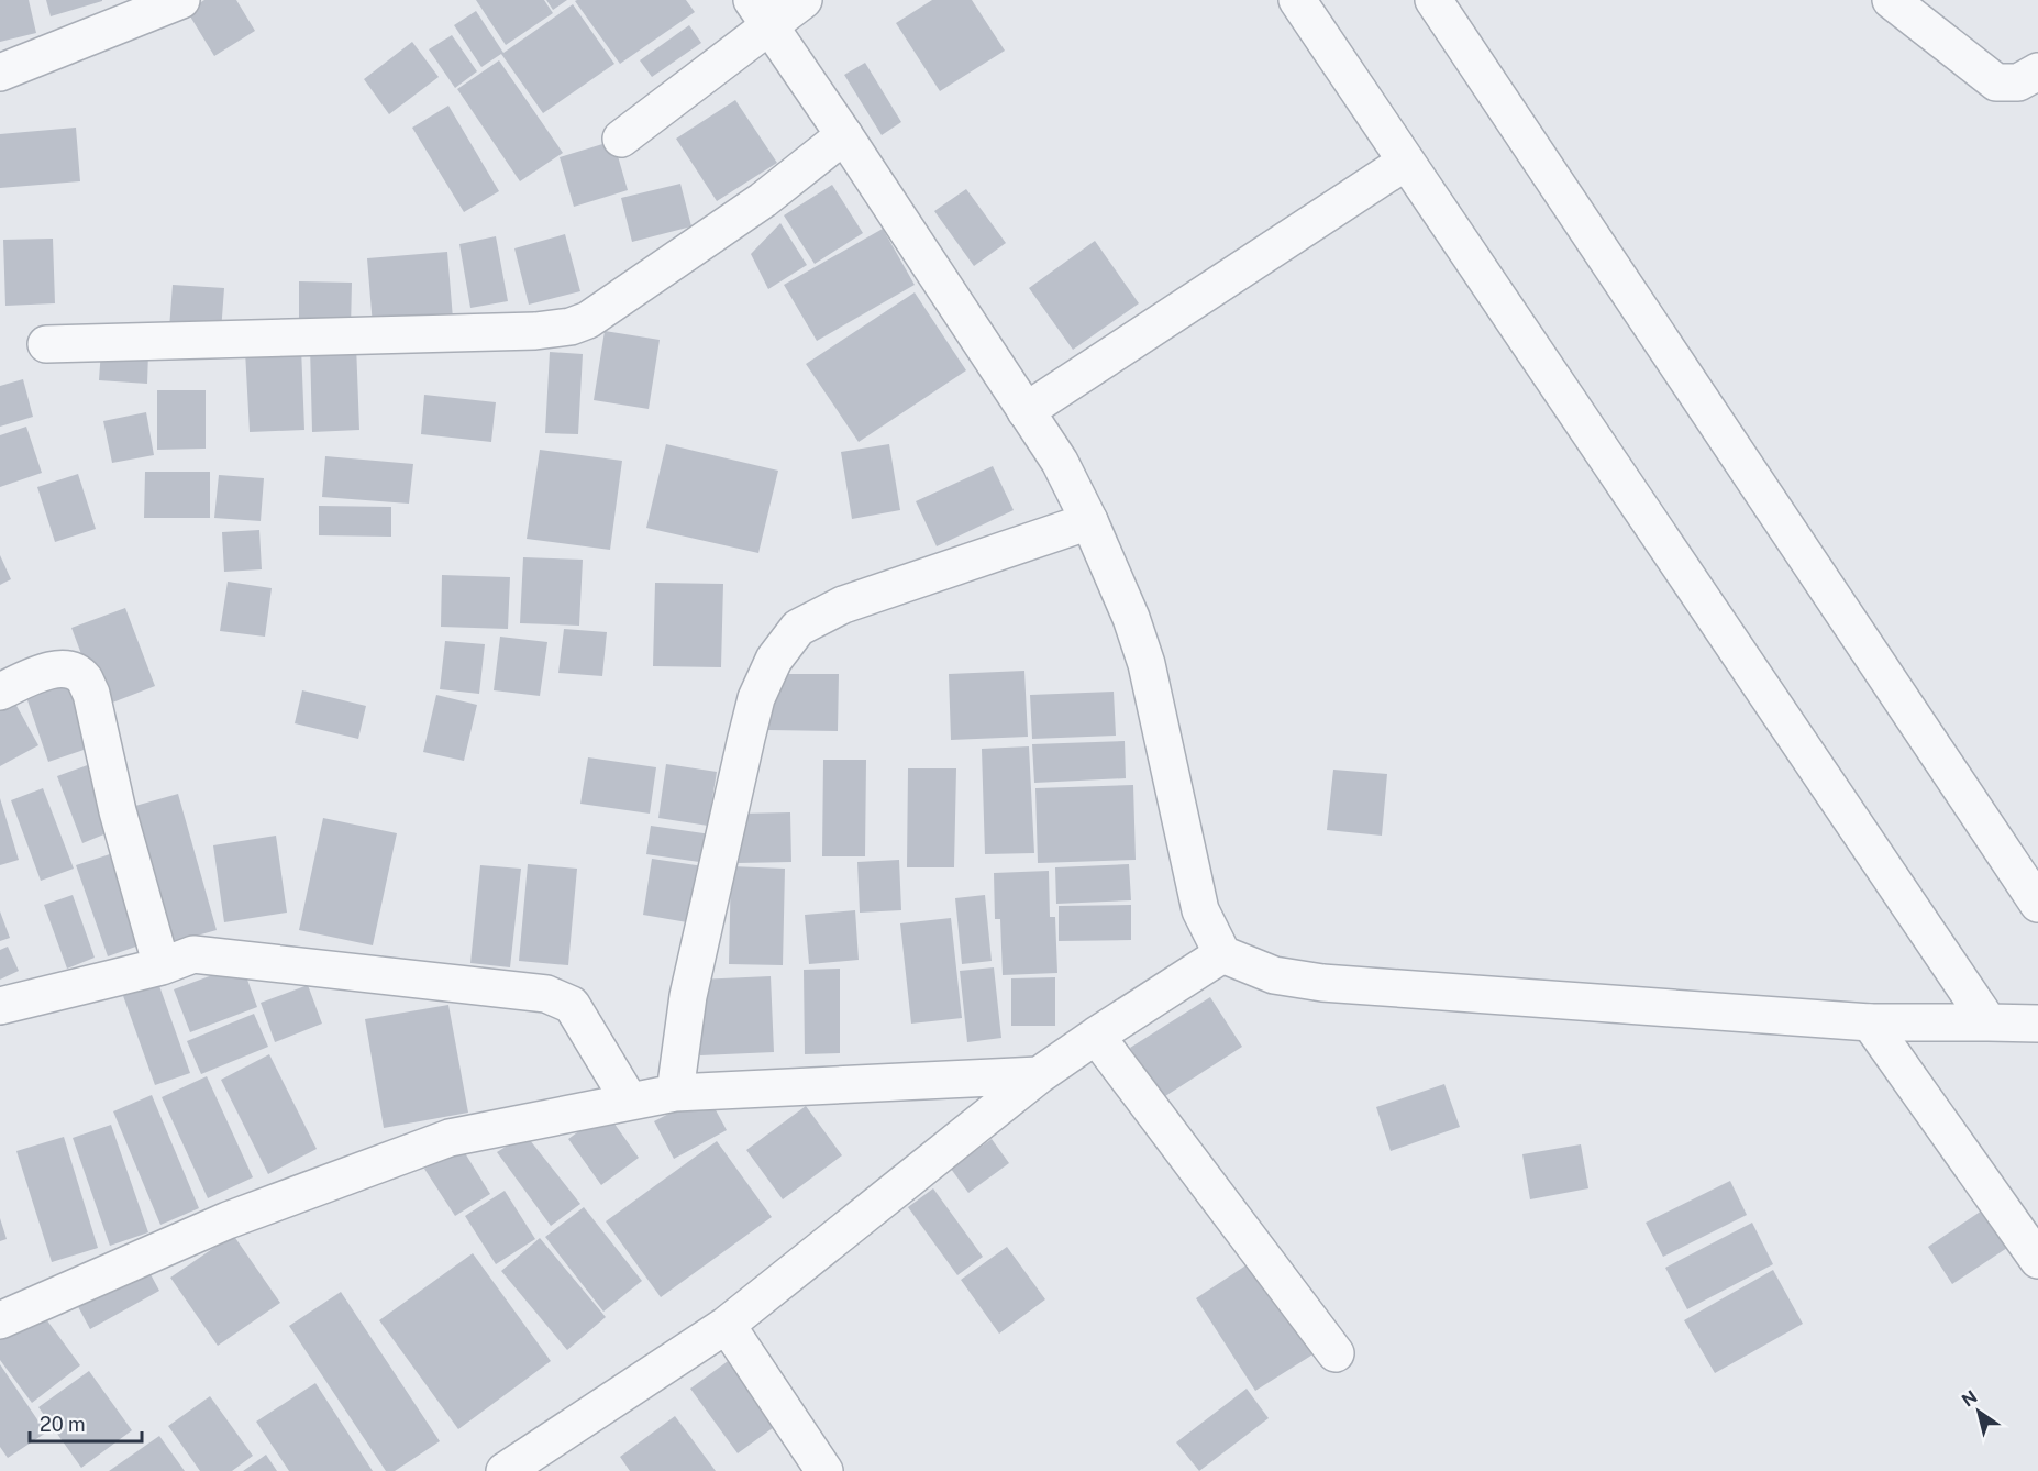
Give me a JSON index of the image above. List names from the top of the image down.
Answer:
{
  "scale_bar": "20 m",
  "north": "top left"
}
